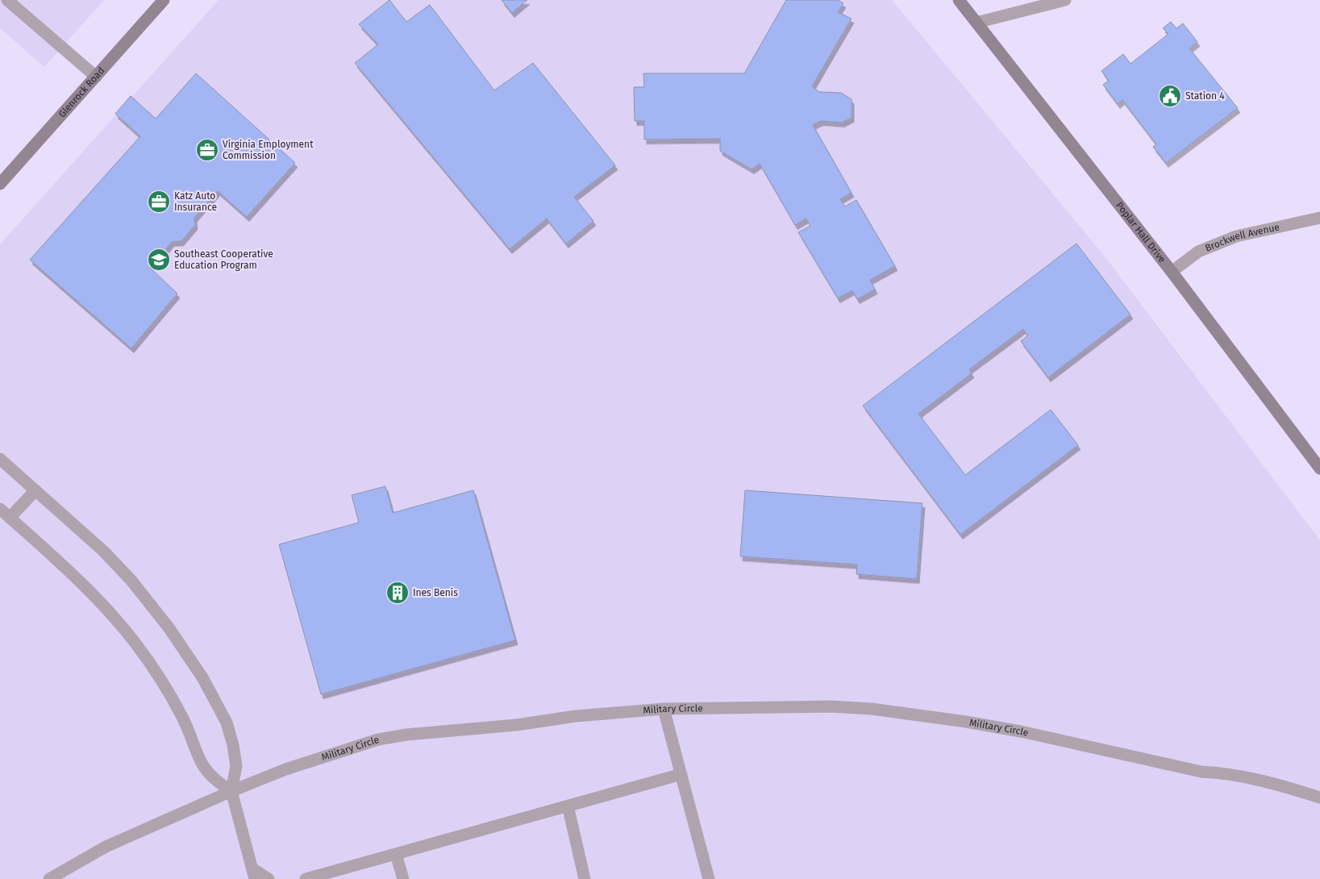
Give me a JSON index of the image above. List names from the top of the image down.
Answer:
{
  "streets": {
    "street": [
      "Glenrock Road",
      "Poplar Hall Drive",
      "Brockwell Avenue",
      "Military Circle"
    ]
  },
  "crossings": [
    ["Poplar Hall Drive", "Brockwell Avenue"]
  ],
  "places": {
    "public building": ["Station 4"],
    "office": ["Virginia Employment Commission", "Katz Auto Insurance"],
    "school or university": ["Southeast Cooperative Education Program"],
    "building": ["Ines Benis"]
  }
}
